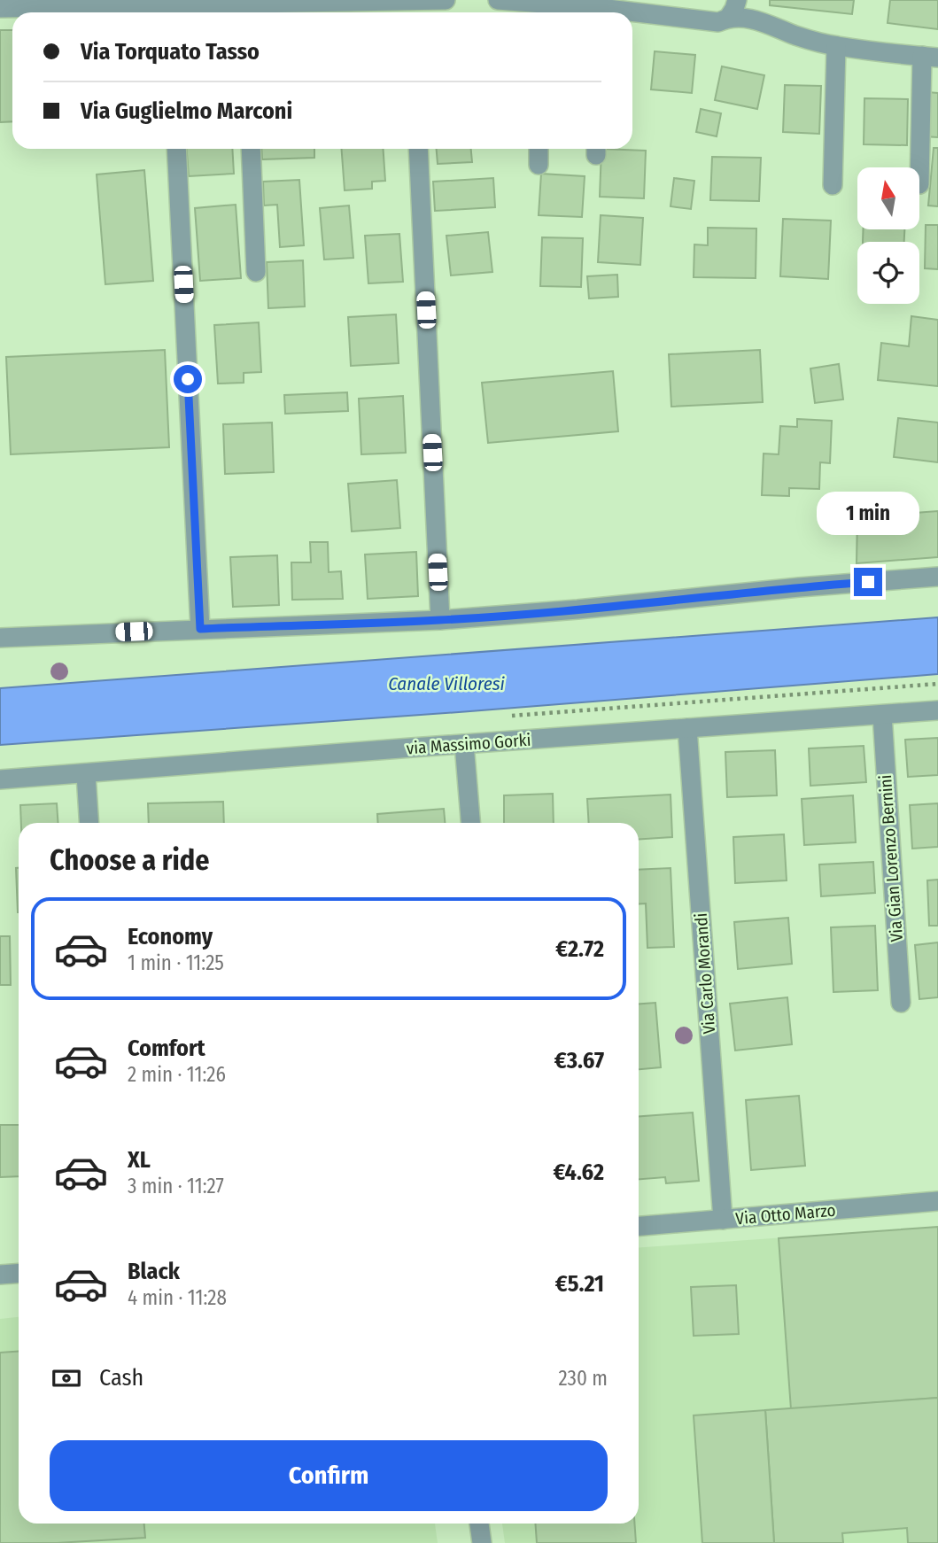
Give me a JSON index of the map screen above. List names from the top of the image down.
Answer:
{
  "streets": {
    "street": [
      "via Massimo Gorki",
      "Via Gian Lorenzo Bernini",
      "Via Carlo Morandi",
      "Via Otto Marzo"
    ]
  },
  "crossings": [
    ["via Massimo Gorki", "Via Gian Lorenzo Bernini"],
    ["via Massimo Gorki", "Via Carlo Morandi"],
    ["Via Carlo Morandi", "Via Otto Marzo"]
  ],
  "water": ["Canale Villoresi"],
  "north": "top",
  "page": {
    "banner": ["Via Torquato Tasso", "Via Guglielmo Marconi"],
    "bubble": "1 min",
    "heading": "Choose a ride",
    "list": [
      {
        "name": "Economy",
        "note": "1 min · 11:25",
        "value": "€2.72"
      },
      {
        "name": "Comfort",
        "note": "2 min · 11:26",
        "value": "€3.67"
      },
      {
        "name": "XL",
        "note": "3 min · 11:27",
        "value": "€4.62"
      },
      {
        "name": "Black",
        "note": "4 min · 11:28",
        "value": "€5.21"
      }
    ],
    "pay": ["Cash", "230 m"],
    "buttons": "Confirm"
  }
}
